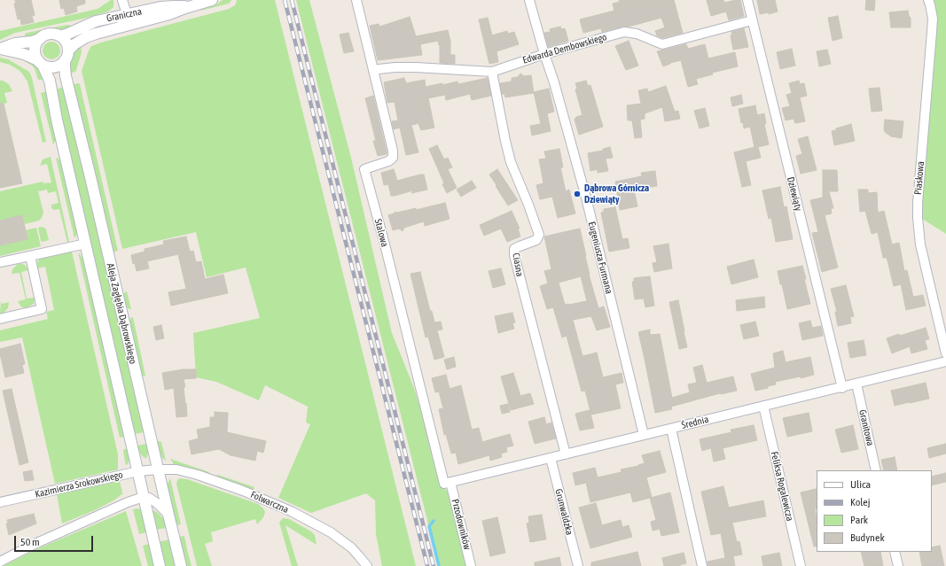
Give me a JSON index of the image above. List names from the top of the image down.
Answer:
{
  "streets": {
    "street": [
      "Graniczna",
      "Edwarda Dembowskiego",
      "Piaskowa",
      "Dziewiąty",
      "Stalowa",
      "Eugeniusza Furmana",
      "Ciasna",
      "Aleja Zagłębia Dąbrowskiego",
      "Średnia",
      "Granitowa",
      "Kazimierza Srokowskiego",
      "Feliksa Rogalewicza",
      "Folwarczna",
      "Grunwaldzka",
      "Przodowników"
    ]
  },
  "crossings": [
    ["Graniczna", "Aleja Zagłębia Dąbrowskiego"],
    ["Edwarda Dembowskiego", "Dziewiąty"],
    ["Edwarda Dembowskiego", "Stalowa"],
    ["Edwarda Dembowskiego", "Eugeniusza Furmana"],
    ["Edwarda Dembowskiego", "Ciasna"],
    ["Dziewiąty", "Średnia"],
    ["Stalowa", "Średnia"],
    ["Stalowa", "Przodowników"],
    ["Eugeniusza Furmana", "Średnia"],
    ["Ciasna", "Średnia"],
    ["Aleja Zagłębia Dąbrowskiego", "Kazimierza Srokowskiego"],
    ["Aleja Zagłębia Dąbrowskiego", "Folwarczna"],
    ["Średnia", "Granitowa"],
    ["Średnia", "Feliksa Rogalewicza"],
    ["Średnia", "Grunwaldzka"],
    ["Średnia", "Przodowników"],
    ["Kazimierza Srokowskiego", "Folwarczna"]
  ],
  "places": ["Dąbrowa Górnicza Dziewiąty"],
  "legend": [
    "Ulica",
    "Kolej",
    "Park",
    "Budynek"
  ],
  "scale_bar": "50 m"
}
